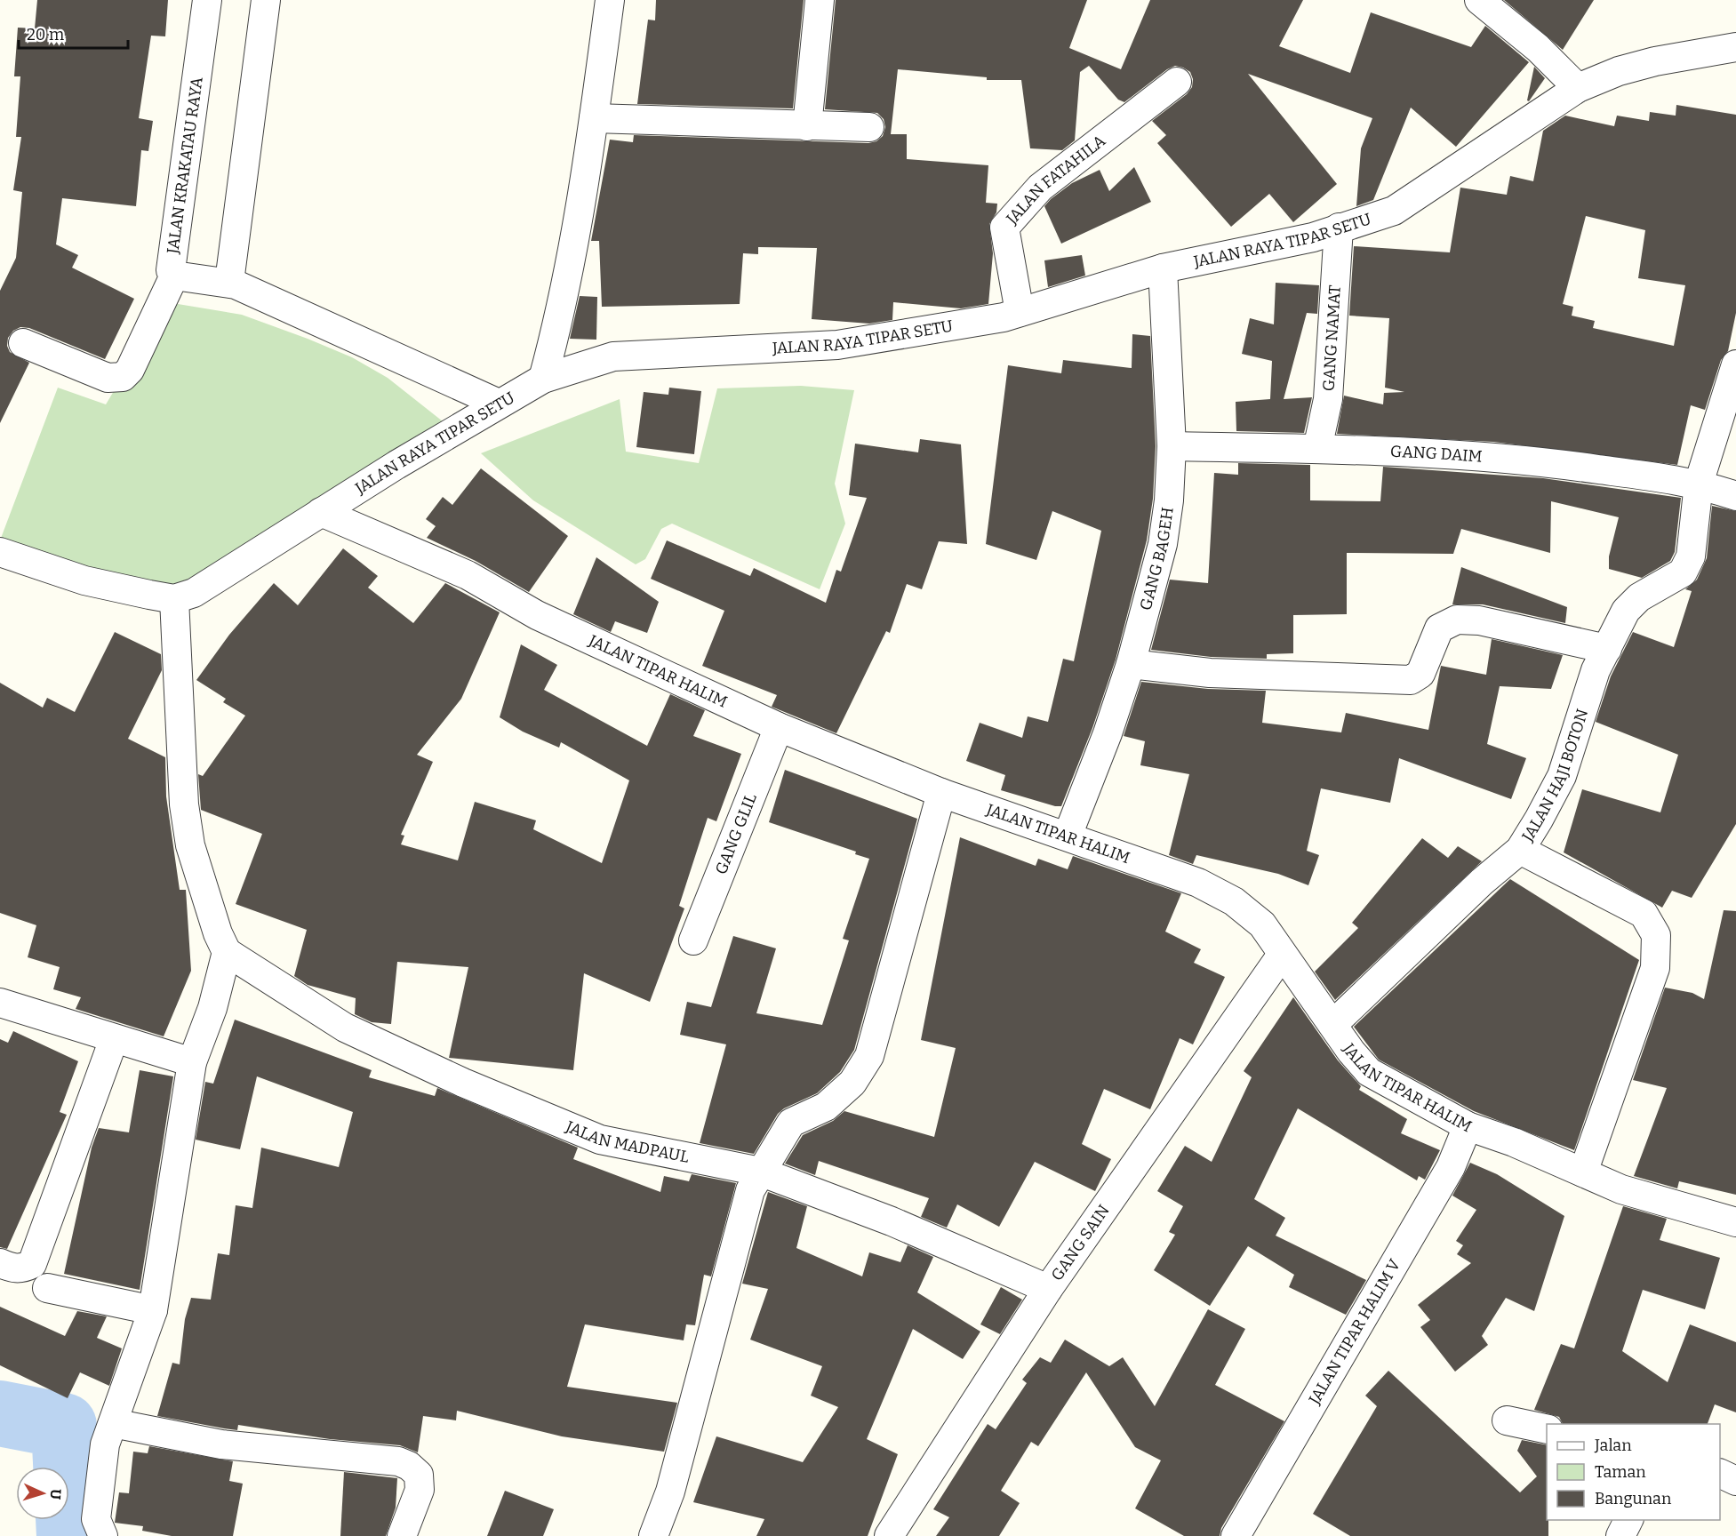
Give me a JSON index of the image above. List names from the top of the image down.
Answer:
{
  "streets": {
    "street": [
      "JALAN KRAKATAU RAYA",
      "JALAN FATAHILA",
      "JALAN RAYA TIPAR SETU",
      "GANG NAMAT",
      "GANG DAIM",
      "GANG BAGEH",
      "JALAN TIPAR HALIM",
      "JALAN HAJI BOTON",
      "GANG GLIL",
      "JALAN MADPAUL",
      "GANG SAIN",
      "JALAN TIPAR HALIM V"
    ]
  },
  "crossings": [
    ["JALAN KRAKATAU RAYA", "JALAN RAYA TIPAR SETU"],
    ["JALAN FATAHILA", "JALAN RAYA TIPAR SETU"],
    ["JALAN RAYA TIPAR SETU", "GANG NAMAT"],
    ["JALAN RAYA TIPAR SETU", "GANG BAGEH"],
    ["JALAN RAYA TIPAR SETU", "JALAN TIPAR HALIM"],
    ["GANG NAMAT", "GANG DAIM"],
    ["GANG DAIM", "GANG BAGEH"],
    ["GANG DAIM", "JALAN HAJI BOTON"],
    ["GANG BAGEH", "JALAN TIPAR HALIM"],
    ["JALAN TIPAR HALIM", "JALAN HAJI BOTON"],
    ["JALAN TIPAR HALIM", "GANG GLIL"],
    ["JALAN TIPAR HALIM", "GANG SAIN"],
    ["JALAN TIPAR HALIM", "JALAN TIPAR HALIM V"],
    ["JALAN MADPAUL", "GANG SAIN"]
  ],
  "legend": ["Jalan", "Taman", "Bangunan"],
  "scale_bar": "20 m",
  "north": "right"
}
